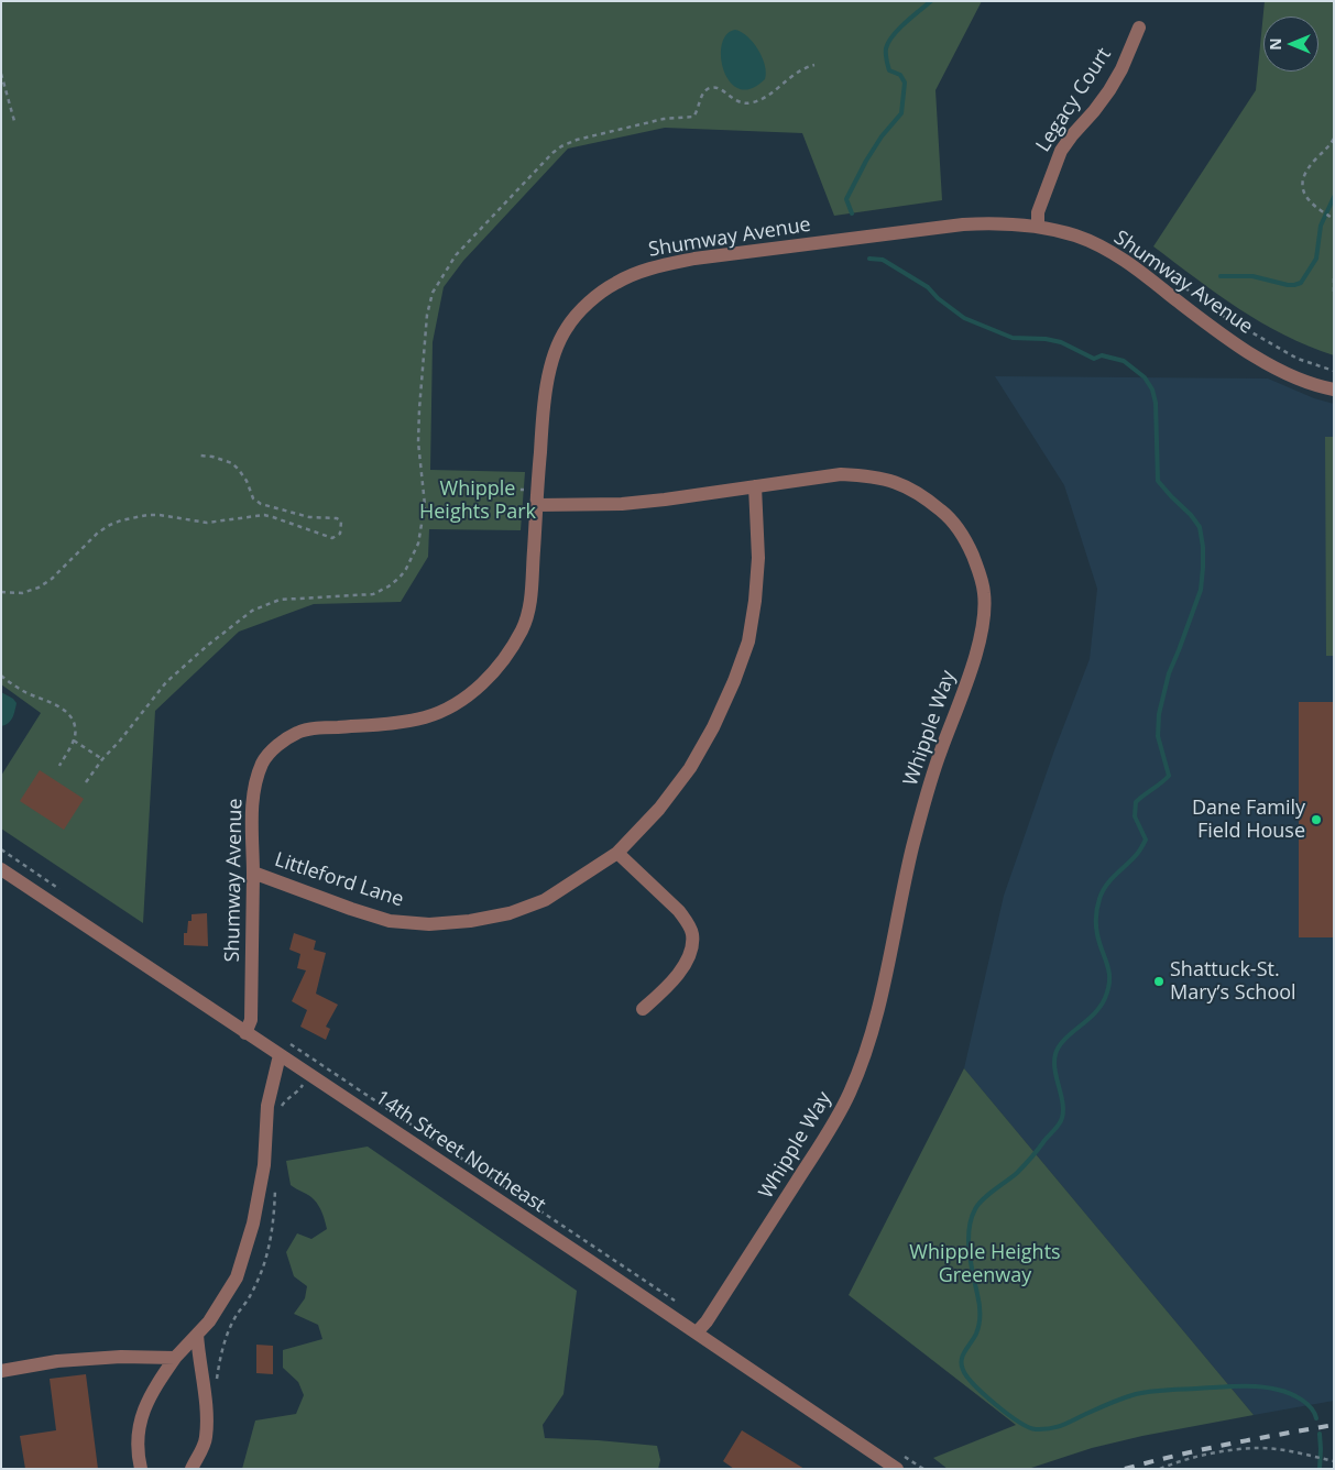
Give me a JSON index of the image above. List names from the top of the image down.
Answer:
{
  "streets": {
    "street": [
      "Legacy Court",
      "Shumway Avenue",
      "Whipple Way",
      "Littleford Lane",
      "14th Street Northeast"
    ]
  },
  "crossings": [
    ["Legacy Court", "Shumway Avenue"],
    ["Shumway Avenue", "Whipple Way"],
    ["Shumway Avenue", "Littleford Lane"],
    ["Shumway Avenue", "14th Street Northeast"],
    ["Whipple Way", "Littleford Lane"],
    ["Whipple Way", "14th Street Northeast"]
  ],
  "parks": ["Whipple Heights Park", "Whipple Heights Greenway"],
  "places": ["Dane Family Field House", "Shattuck-St. Mary’s School"],
  "north": "left"
}
